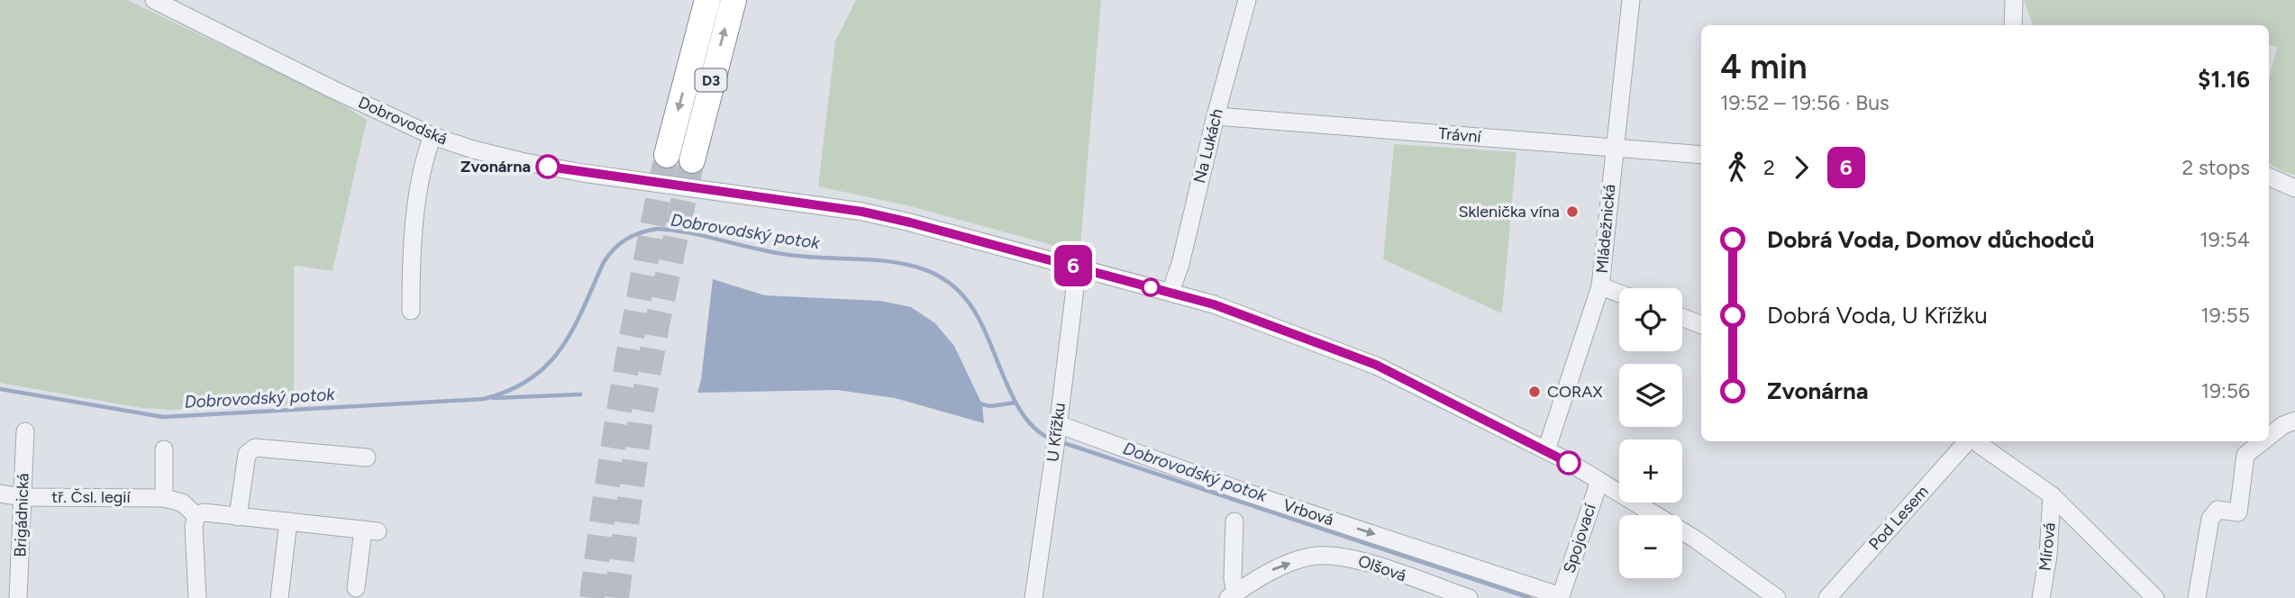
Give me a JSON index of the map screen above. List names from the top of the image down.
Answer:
{
  "streets": {
    "highway": ["D3"],
    "street": [
      "Dobrovodská",
      "Trávní",
      "Na Lukách",
      "Mládežnická",
      "U Křížku",
      "tř. Čsl. legií",
      "Vrbová",
      "Brigádnická",
      "Pod Lesem",
      "Spojovací",
      "Mírová",
      "Olšová"
    ]
  },
  "crossings": [
    ["Dobrovodská", "Na Lukách"],
    ["Dobrovodská", "Mládežnická"],
    ["Dobrovodská", "U Křížku"],
    ["Dobrovodská", "Spojovací"],
    ["Trávní", "Na Lukách"],
    ["Trávní", "Mládežnická"],
    ["U Křížku", "Vrbová"],
    ["tř. Čsl. legií", "Brigádnická"],
    ["Vrbová", "Spojovací"]
  ],
  "one_way": ["Vrbová", "Olšová"],
  "water": ["Dobrovodský potok"],
  "places": ["Zvonárna", "Sklenička vína", "CORAX"],
  "lines": ["bus line 6"],
  "page": {
    "on_map": "6",
    "heading": ["4 min", "19:52 – 19:56 · Bus", "$1.16"],
    "legs": ["2", "6", "2 stops"],
    "list": [
      {
        "name": "Dobrá Voda, Domov důchodců",
        "value": "19:54"
      },
      {
        "name": "Dobrá Voda, U Křížku",
        "value": "19:55"
      },
      {
        "name": "Zvonárna",
        "value": "19:56"
      }
    ],
    "map_buttons": ["+", "−"]
  }
}
